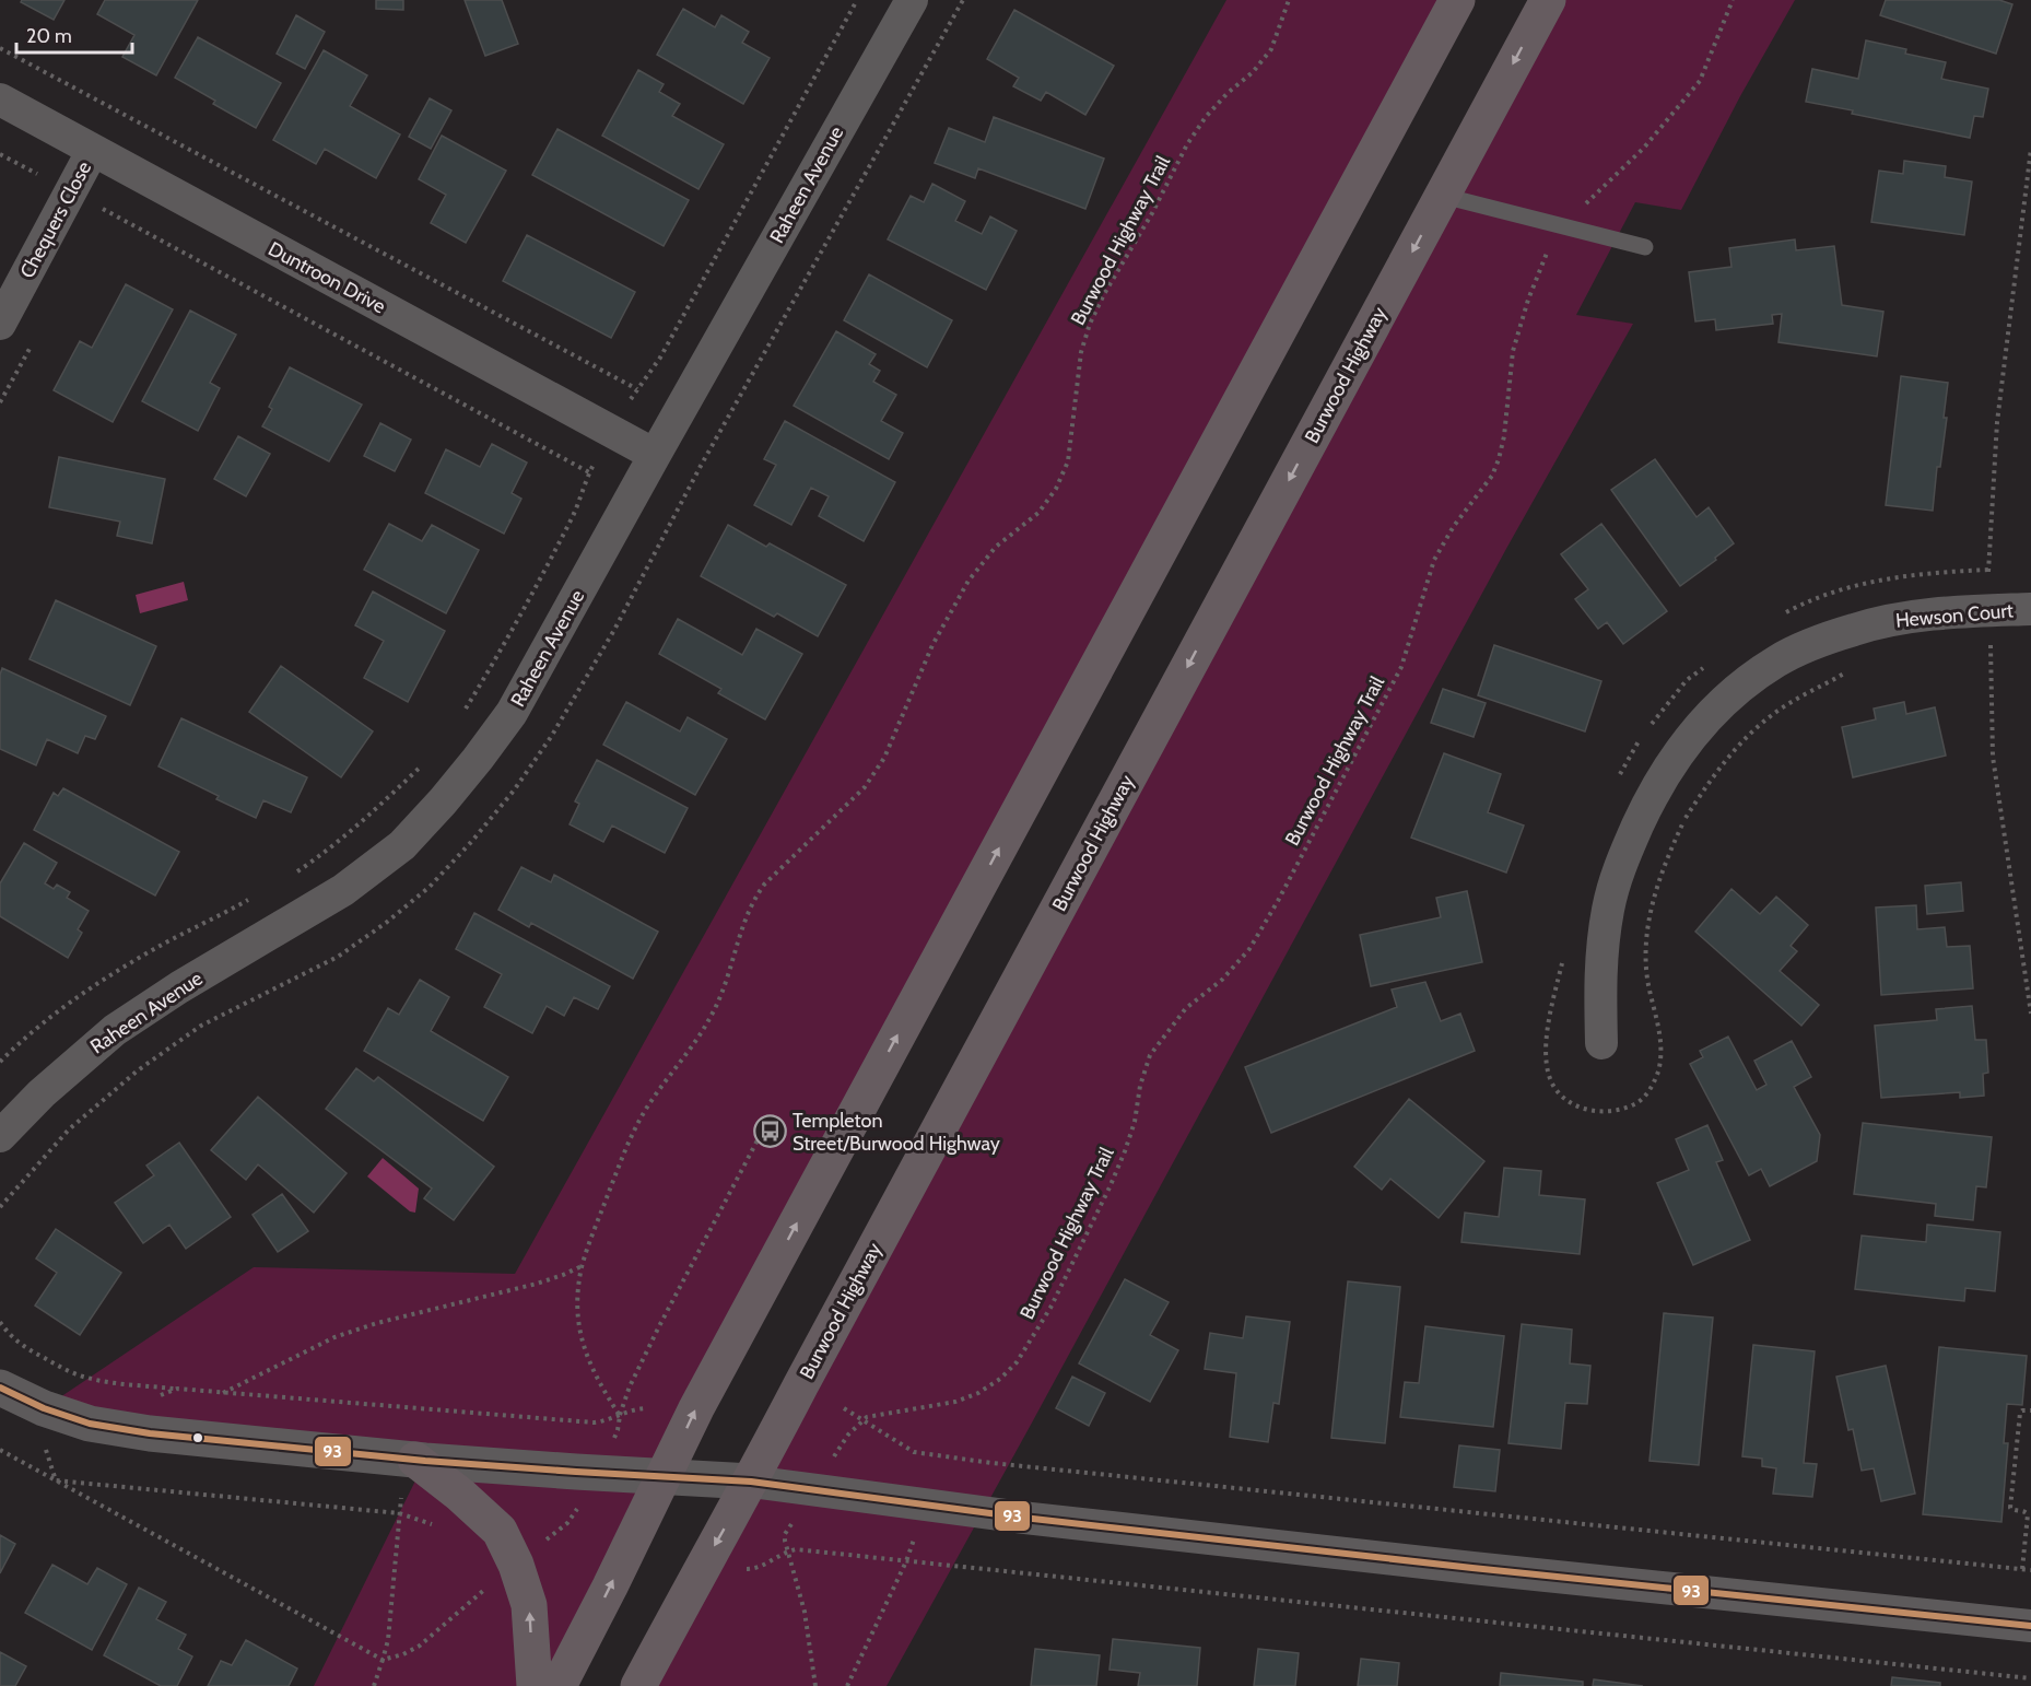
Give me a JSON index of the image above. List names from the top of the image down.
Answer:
{
  "streets": {
    "highway": ["Burwood Highway"],
    "street": [
      "Raheen Avenue",
      "Chequers Close",
      "Duntroon Drive",
      "Hewson Court"
    ],
    "path": ["Burwood Highway Trail"]
  },
  "crossings": [
    ["Raheen Avenue", "Duntroon Drive"],
    ["Chequers Close", "Duntroon Drive"]
  ],
  "places": {
    "bus stop": ["Templeton Street/Burwood Highway"]
  },
  "lines": ["transit line 93"],
  "scale_bar": "20 m"
}
